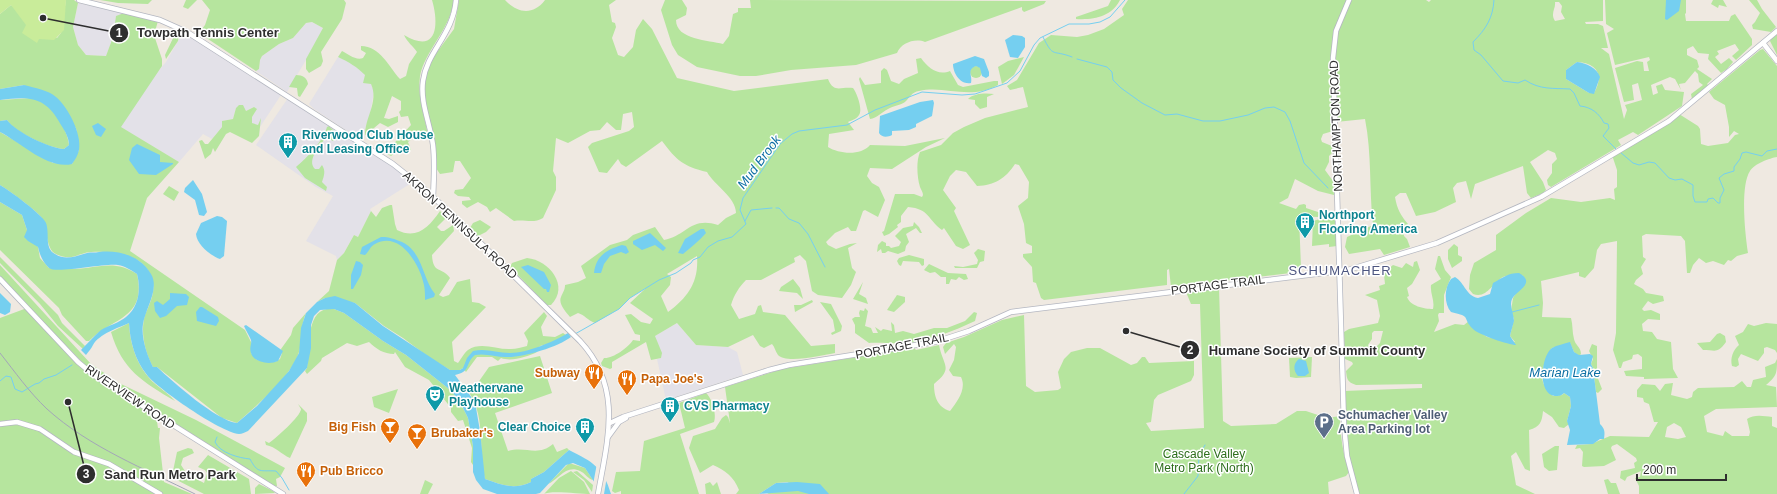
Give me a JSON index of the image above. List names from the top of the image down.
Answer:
{
  "streets": {
    "main road": [
      "NORTHAMPTON ROAD",
      "AKRON PENINSULA ROAD",
      "PORTAGE TRAIL",
      "RIVERVIEW ROAD"
    ]
  },
  "crossings": [
    ["NORTHAMPTON ROAD", "PORTAGE TRAIL"],
    ["AKRON PENINSULA ROAD", "PORTAGE TRAIL"]
  ],
  "districts": ["SCHUMACHER"],
  "water": ["Mud Brook", "Marian Lake"],
  "parks": ["Cascade Valley Metro Park (North)"],
  "places": {
    "other": ["Towpath Tennis Center", "Humane Society of Summit County", "Sand Run Metro Park"],
    "building": [
      "Riverwood Club House and Leasing Office",
      "Northport Flooring America",
      "CVS Pharmacy",
      "Clear Choice"
    ],
    "restaurant": ["Subway", "Papa Joe's", "Pub Bricco"],
    "theatre": ["Weathervane Playhouse"],
    "parking": ["Schumacher Valley Area Parking lot"],
    "bar": ["Big Fish", "Brubaker's"]
  },
  "scale_bar": "200 m"
}
